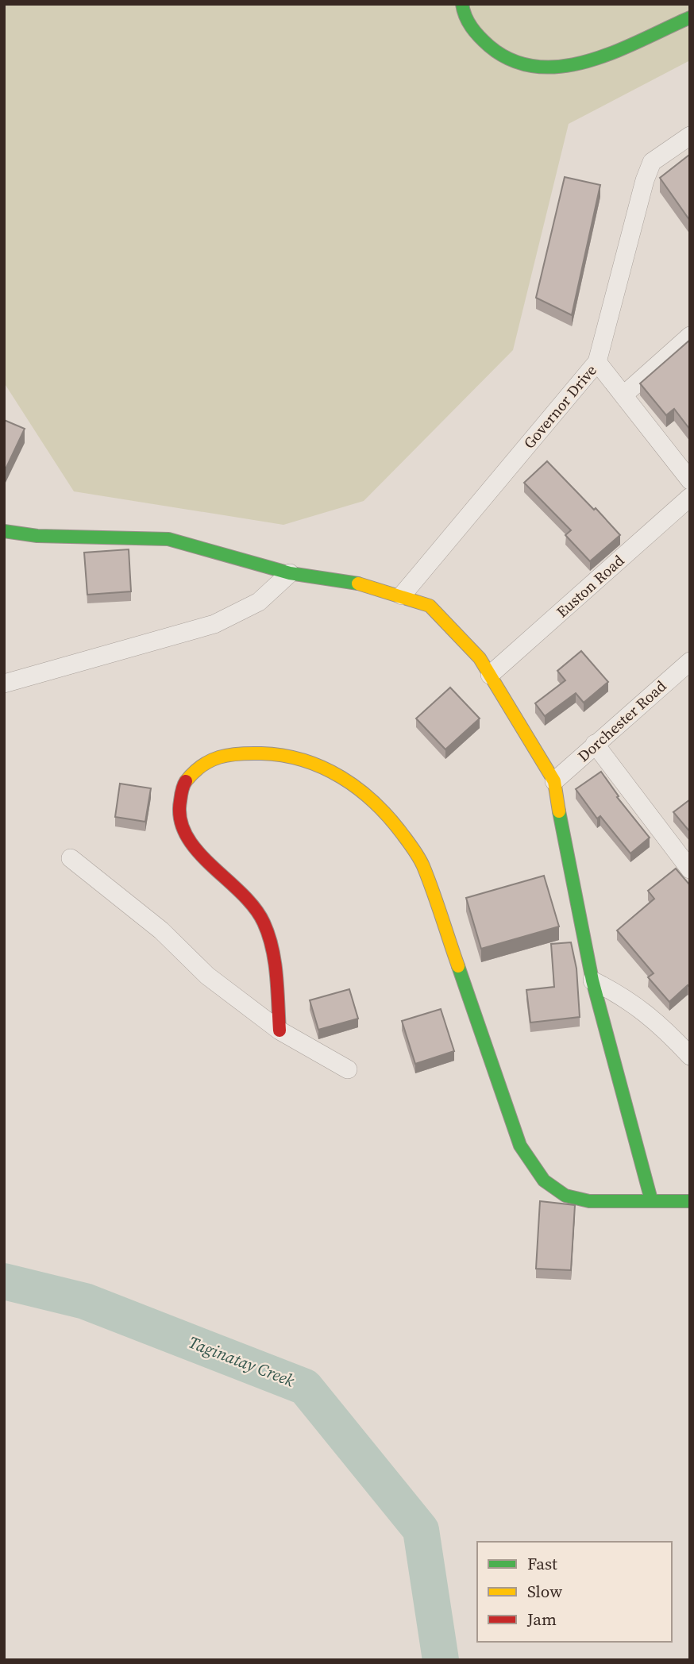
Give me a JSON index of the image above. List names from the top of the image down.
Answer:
{
  "streets": {
    "street": ["Governor Drive", "Euston Road", "Dorchester Road"]
  },
  "water": ["Taginatay Creek"],
  "legend": ["Fast", "Slow", "Jam"]
}
